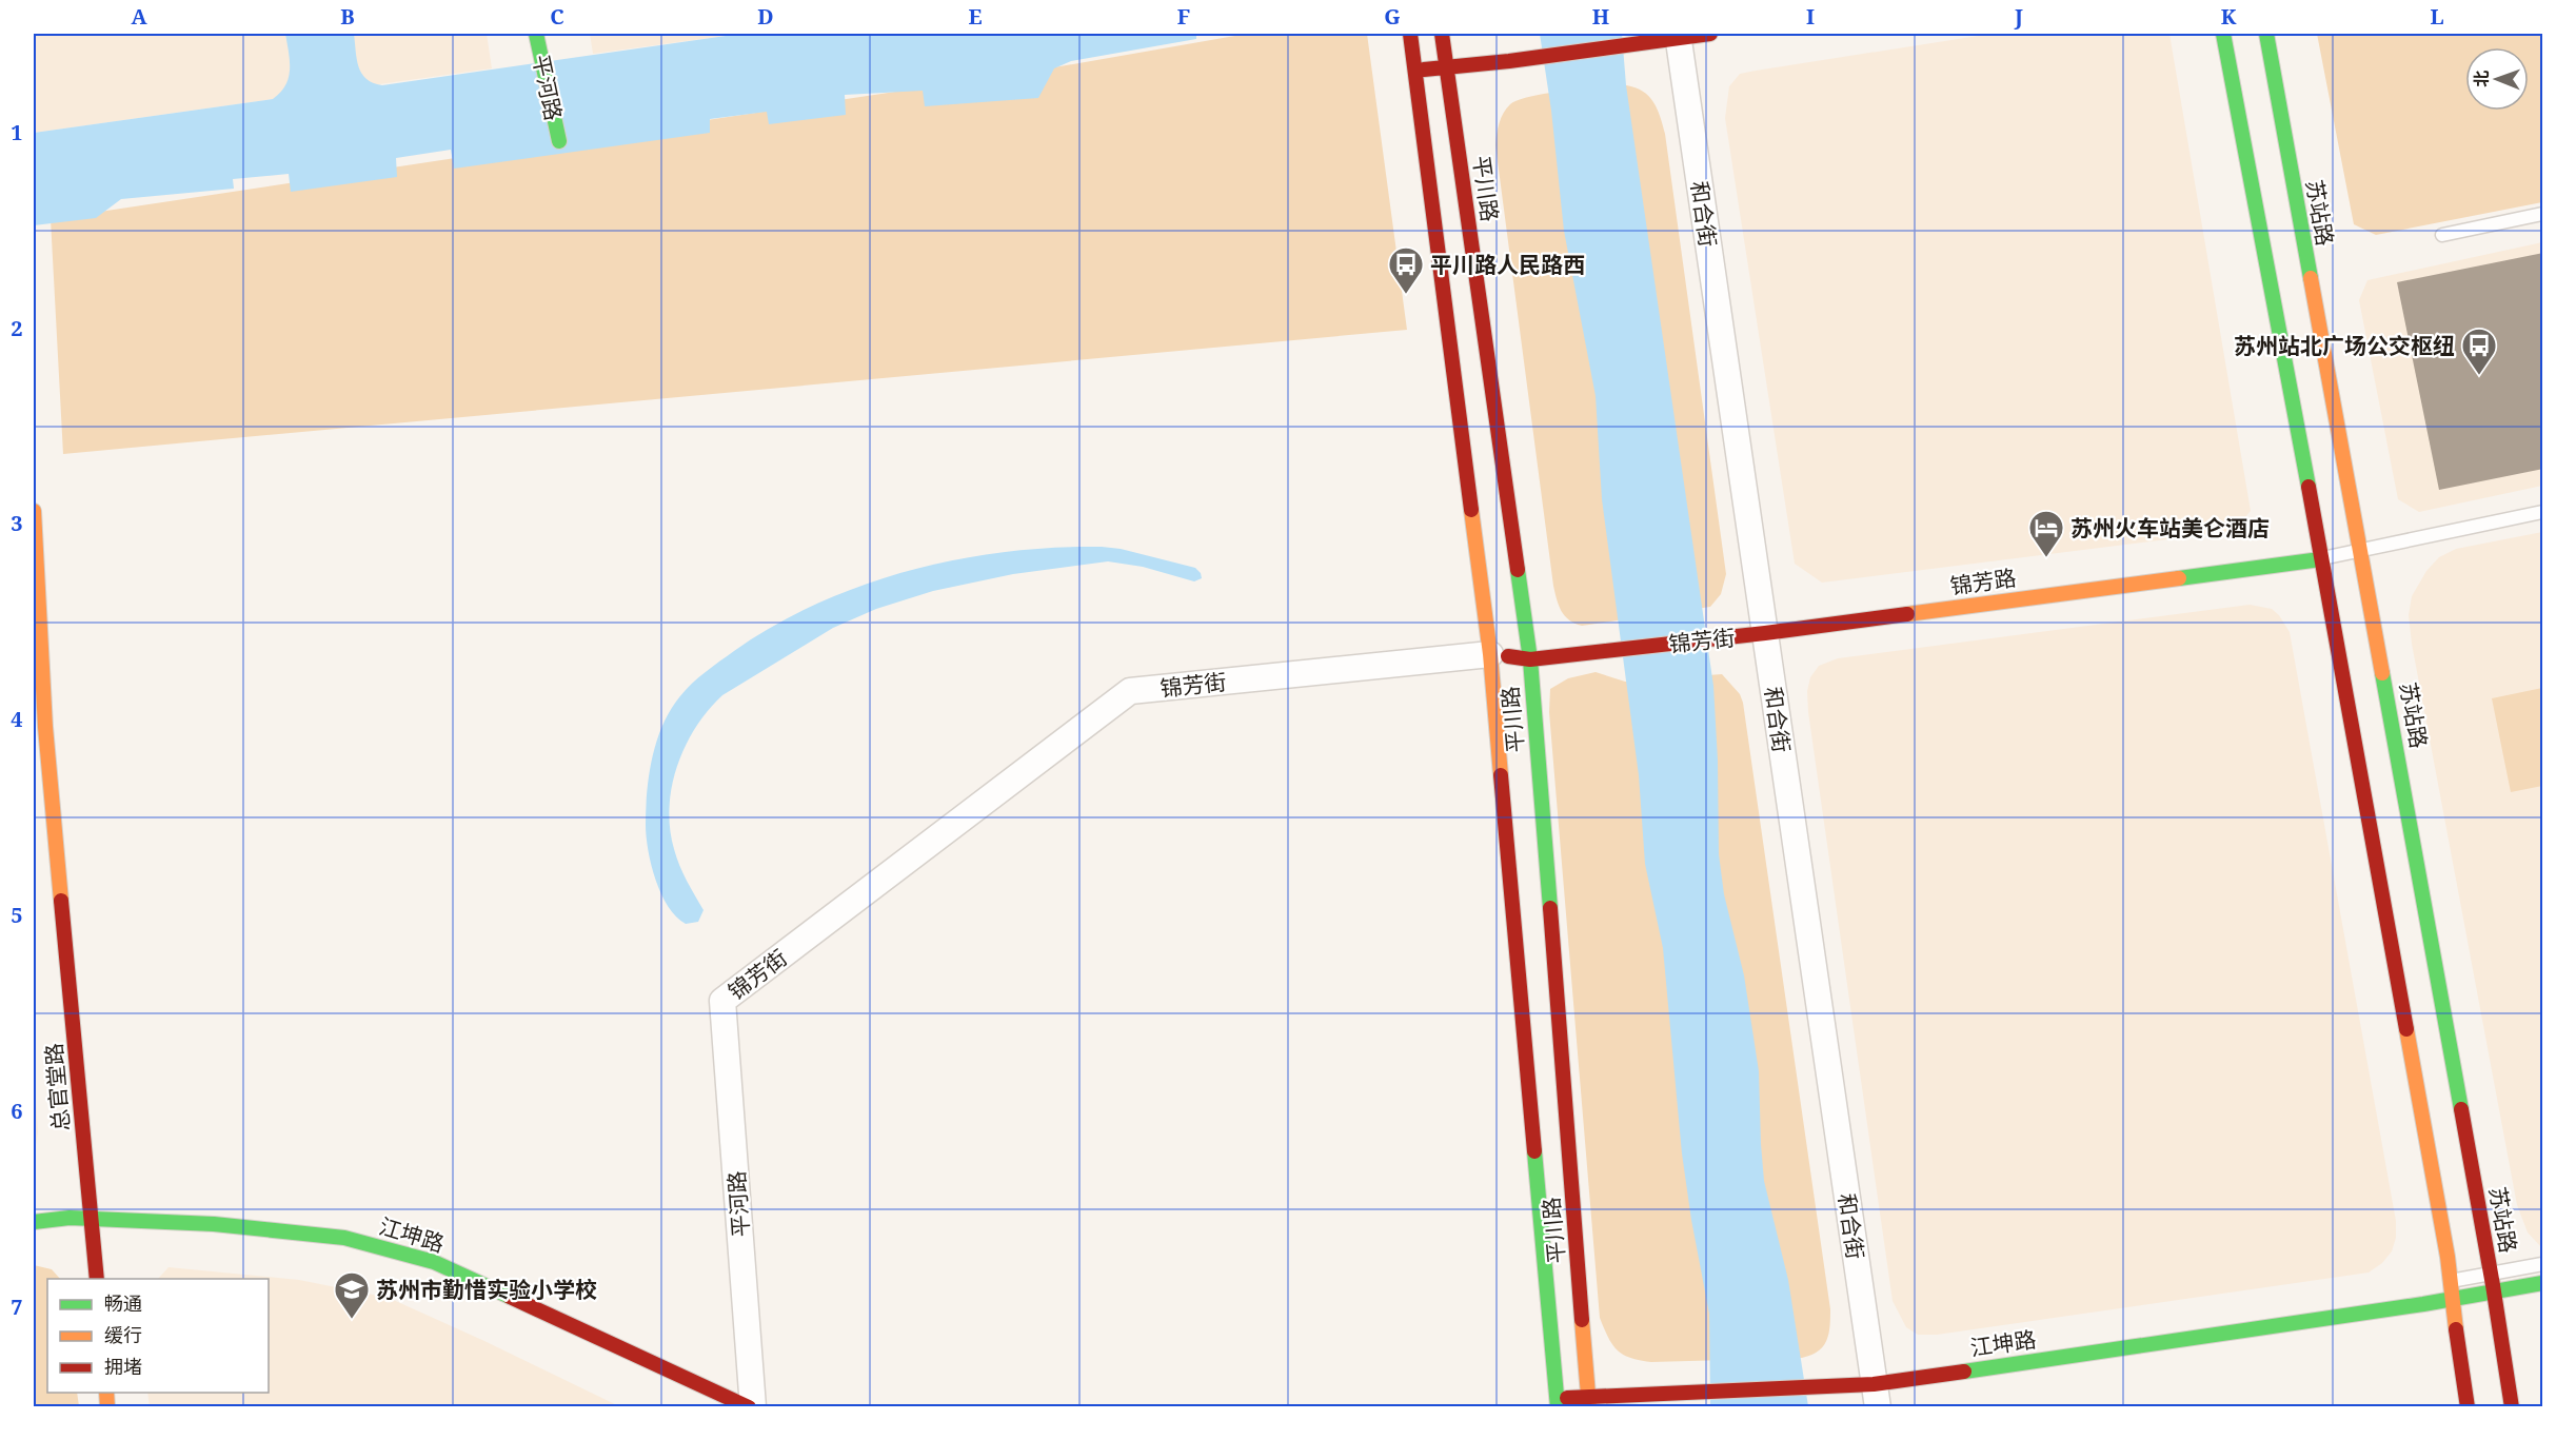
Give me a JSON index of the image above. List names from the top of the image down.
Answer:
{
  "streets": {
    "street": [
      "平河路",
      "平川路",
      "苏站路",
      "和合街",
      "锦芳路",
      "锦芳街",
      "总官堂路",
      "江坤路"
    ]
  },
  "crossings": [
    ["平河路", "锦芳街"],
    ["平河路", "江坤路"],
    ["平川路", "锦芳街"],
    ["平川路", "江坤路"],
    ["苏站路", "江坤路"],
    ["和合街", "锦芳路"],
    ["和合街", "锦芳街"],
    ["和合街", "江坤路"],
    ["锦芳路", "锦芳街"],
    ["总官堂路", "江坤路"]
  ],
  "places": {
    "bus stop": ["平川路人民路西", "苏州站北广场公交枢纽"],
    "hotel": ["苏州火车站美仑酒店"],
    "school or university": ["苏州市勤惜实验小学校"]
  },
  "legend": ["畅通", "缓行", "拥堵"],
  "north": "left",
  "grid": {
    "columns": [
      "A",
      "B",
      "C",
      "D",
      "E",
      "F",
      "G",
      "H",
      "I",
      "J",
      "K",
      "L"
    ],
    "rows": [
      "1",
      "2",
      "3",
      "4",
      "5",
      "6",
      "7"
    ]
  }
}
